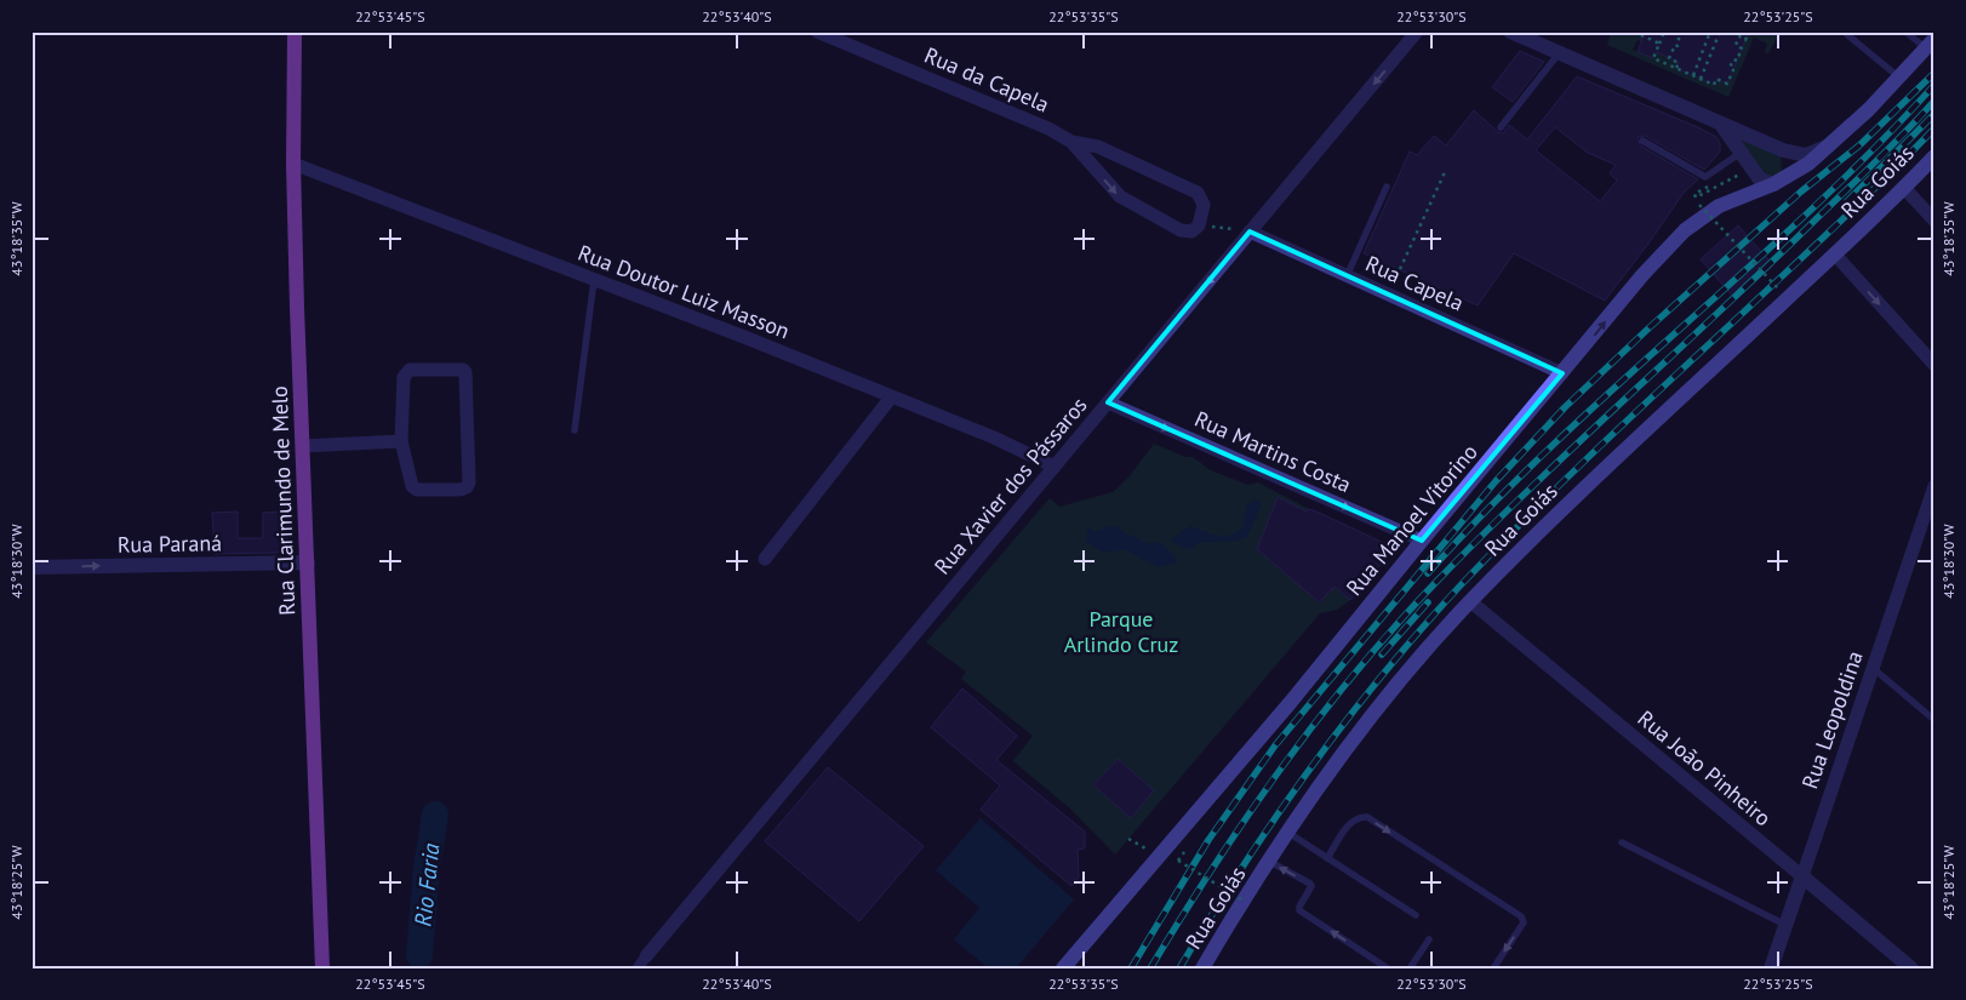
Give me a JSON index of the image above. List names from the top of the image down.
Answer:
{
  "streets": {
    "main road": ["Rua Goiás", "Rua Clarimundo de Melo", "Rua Manoel Vitorino"],
    "street": [
      "Rua da Capela",
      "Rua Capela",
      "Rua Doutor Luiz Masson",
      "Rua Martins Costa",
      "Rua Xavier dos Pássaros",
      "Rua Paraná",
      "Rua Leopoldina",
      "Rua João Pinheiro"
    ]
  },
  "crossings": [
    ["Rua Goiás", "Rua João Pinheiro"],
    ["Rua Capela", "Rua Xavier dos Pássaros"],
    ["Rua Capela", "Rua Manoel Vitorino"],
    ["Rua Doutor Luiz Masson", "Rua Xavier dos Pássaros"],
    ["Rua Doutor Luiz Masson", "Rua Clarimundo de Melo"],
    ["Rua Martins Costa", "Rua Xavier dos Pássaros"],
    ["Rua Martins Costa", "Rua Manoel Vitorino"],
    ["Rua Clarimundo de Melo", "Rua Paraná"],
    ["Rua Leopoldina", "Rua João Pinheiro"]
  ],
  "one_way": ["Rua Martins Costa", "Rua Xavier dos Pássaros", "Rua Paraná"],
  "water": ["Rio Faria"],
  "parks": ["Parque Arlindo Cruz"],
  "coordinates": [
    "22°53'45\"S",
    "22°53'40\"S",
    "22°53'35\"S",
    "22°53'30\"S",
    "22°53'25\"S",
    "43°18'35\"W",
    "43°18'30\"W",
    "43°18'25\"W"
  ]
}
